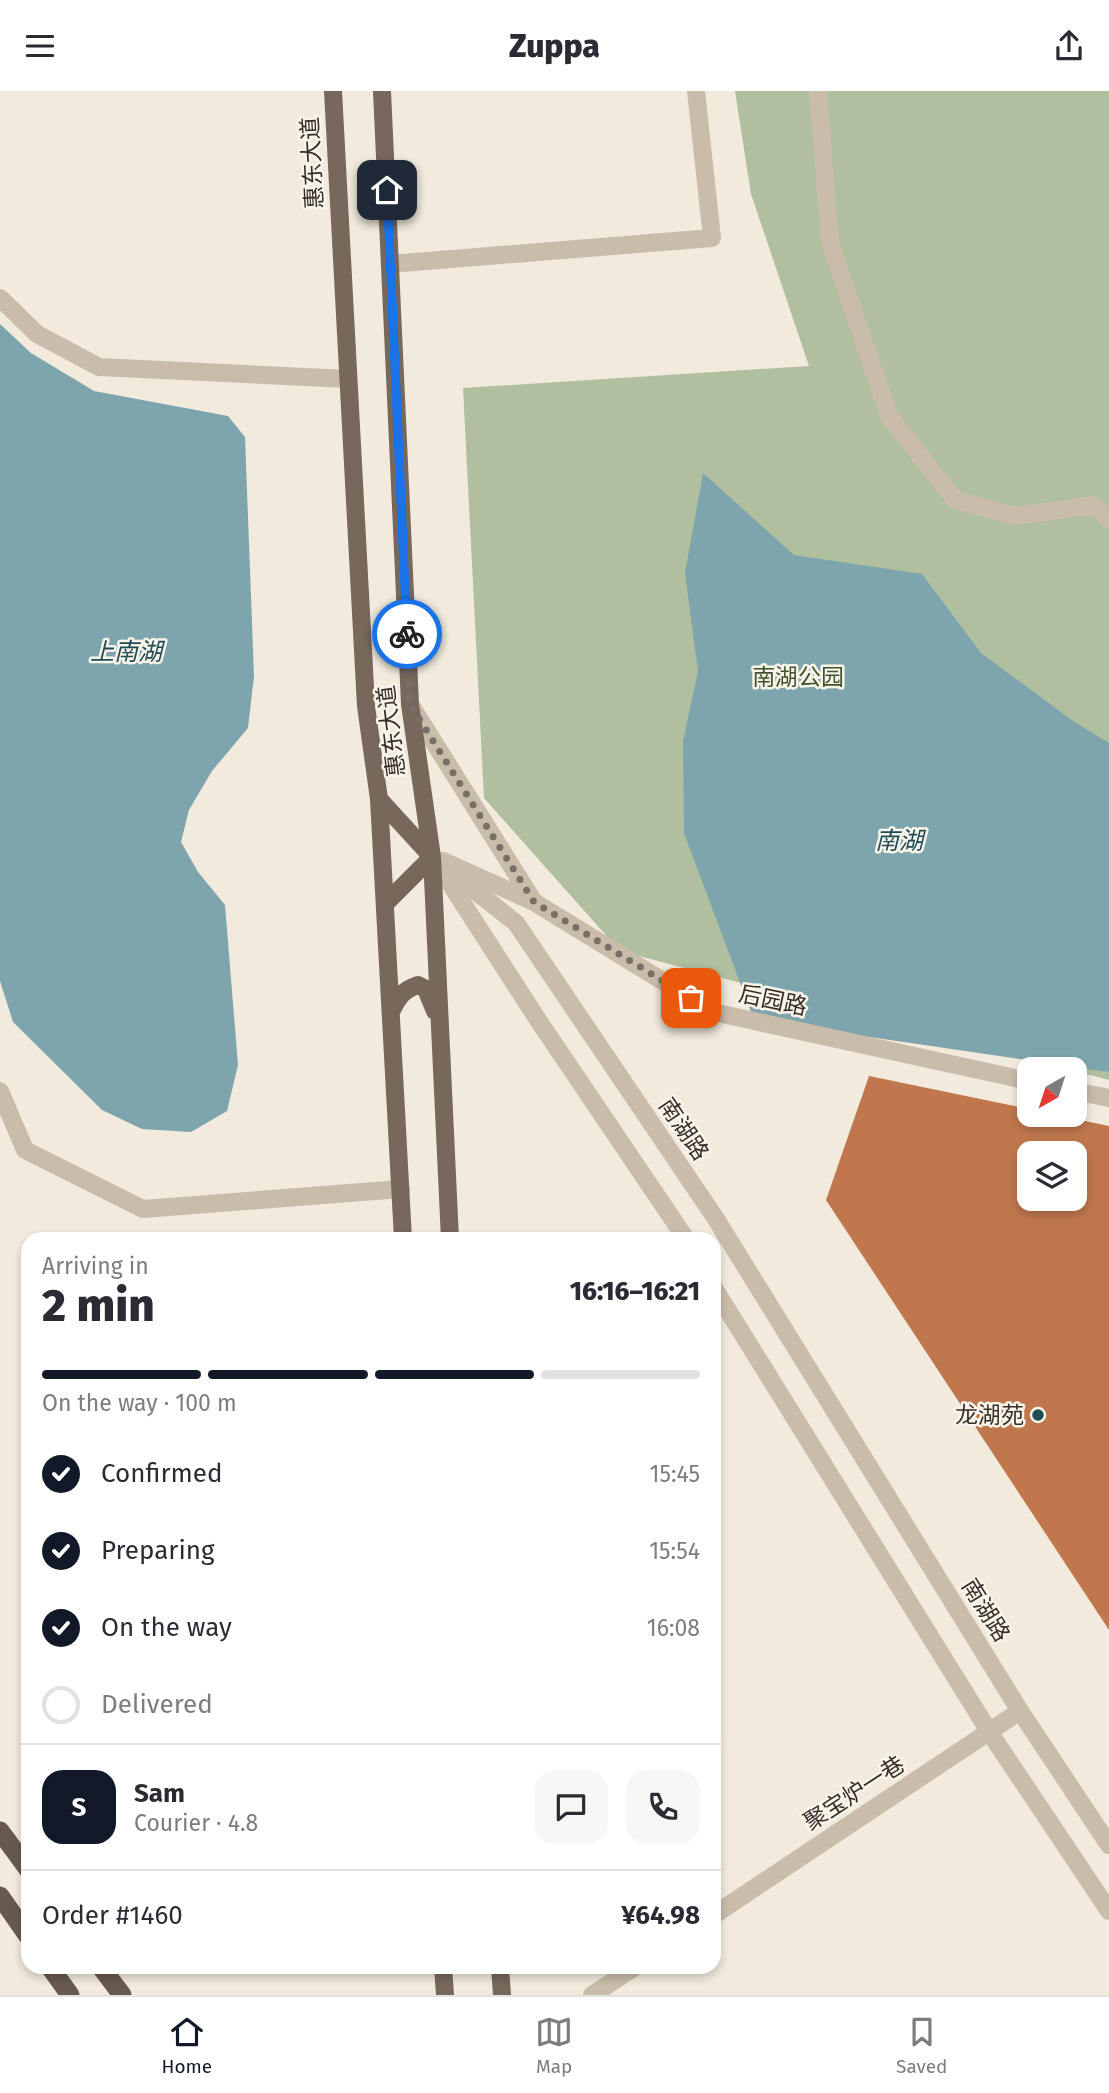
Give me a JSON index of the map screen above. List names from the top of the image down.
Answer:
{
  "streets": {
    "main road": ["惠东大道"],
    "street": ["后园路", "南湖路", "聚宝炉一巷"]
  },
  "crossings": [
    ["惠东大道", "后园路"],
    ["惠东大道", "南湖路"],
    ["后园路", "南湖路"],
    ["南湖路", "聚宝炉一巷"]
  ],
  "water": ["上南湖", "南湖"],
  "parks": ["南湖公园"],
  "places": ["龙湖苑"],
  "north": "bottom left",
  "page": {
    "header": "Zuppa",
    "heading": ["2 min", "Arriving in", "16:16–16:21"],
    "panel": [
      "Sam",
      "Courier · 4.8",
      "Order #1460",
      "¥64.98"
    ],
    "bar": "On the way · 100 m",
    "list": [
      ["Confirmed", "15:45"],
      ["Preparing", "15:54"],
      ["On the way", "16:08"],
      "Delivered"
    ],
    "round": "S",
    "tabs": ["Home", "Map", "Saved"]
  }
}
